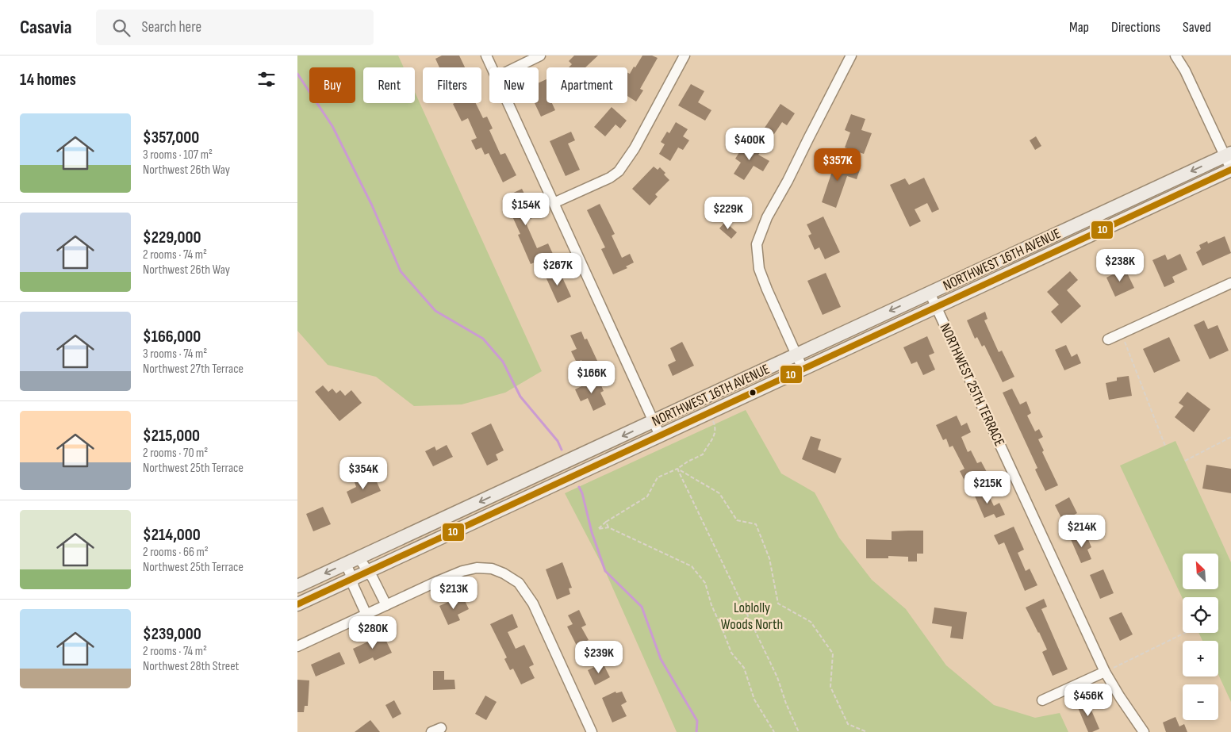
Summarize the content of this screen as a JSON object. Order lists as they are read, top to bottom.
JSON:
{
  "streets": {
    "main road": ["NORTHWEST 16TH AVENUE"],
    "street": ["NORTHWEST 25TH TERRACE"]
  },
  "crossings": [
    ["NORTHWEST 16TH AVENUE", "NORTHWEST 25TH TERRACE"]
  ],
  "parks": ["Loblolly Woods North"],
  "lines": ["transit line 10"],
  "north": "top left",
  "page": {
    "header": "Casavia",
    "search": "Search here",
    "nav": ["Map", "Directions", "Saved"],
    "heading": "14 homes",
    "chip": [
      "Buy",
      "Rent",
      "Filters",
      "New",
      "Apartment"
    ],
    "list": [
      {
        "name": "$357,000",
        "note": "3 rooms · 107 m² · Northwest 26th Way"
      },
      {
        "name": "$229,000",
        "note": "2 rooms · 74 m² · Northwest 26th Way"
      },
      {
        "name": "$166,000",
        "note": "3 rooms · 74 m² · Northwest 27th Terrace"
      },
      {
        "name": "$215,000",
        "note": "2 rooms · 70 m² · Northwest 25th Terrace"
      },
      {
        "name": "$214,000",
        "note": "2 rooms · 66 m² · Northwest 25th Terrace"
      },
      {
        "name": "$239,000",
        "note": "2 rooms · 74 m² · Northwest 28th Street"
      }
    ],
    "price": [
      "$400K",
      "$357K",
      "$154K",
      "$229K",
      "$238K",
      "$267K",
      "$166K",
      "$354K",
      "$215K",
      "$214K",
      "$213K",
      "$280K",
      "$239K",
      "$456K"
    ],
    "map_buttons": ["+", "−"]
  }
}
